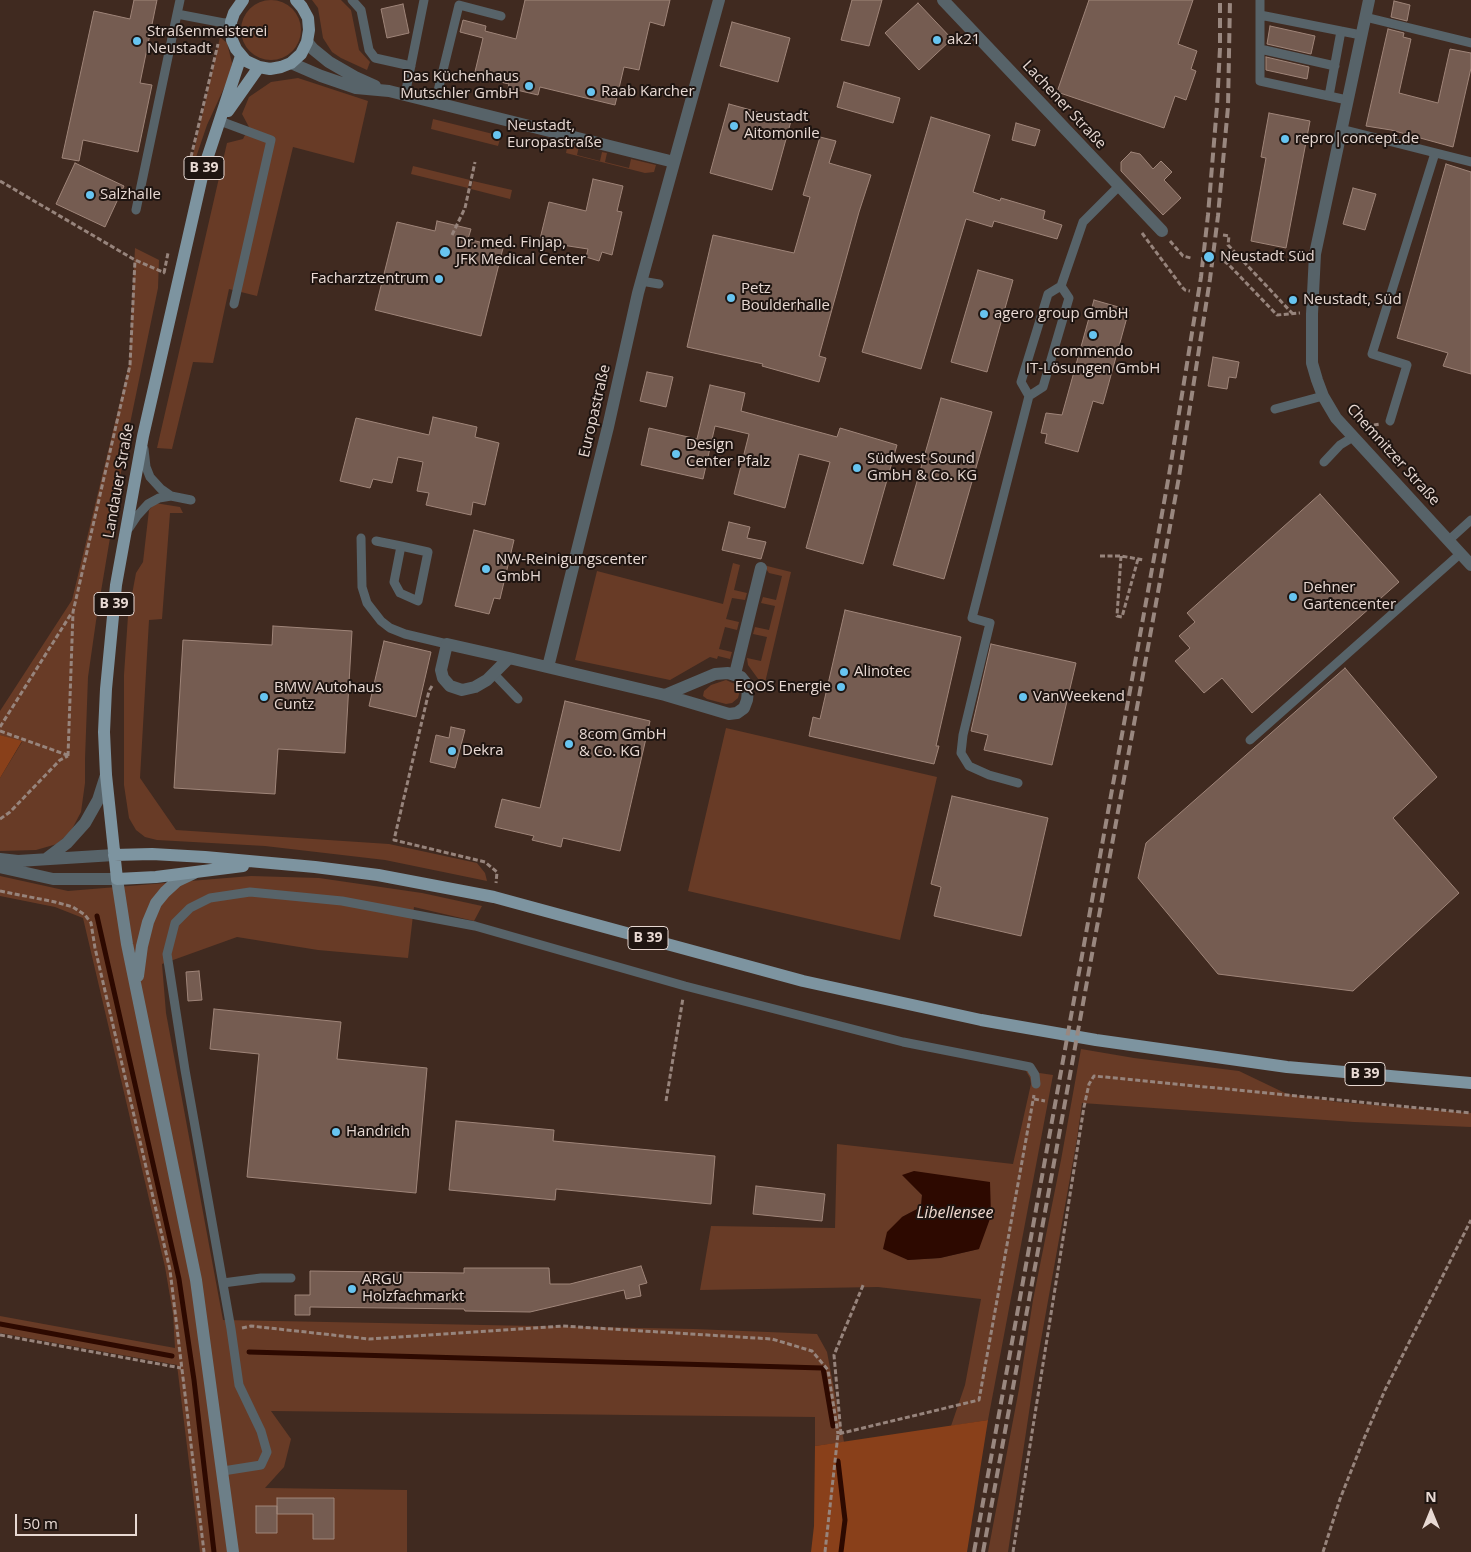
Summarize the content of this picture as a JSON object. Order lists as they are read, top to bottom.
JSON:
{
  "streets": {
    "main road": ["B 39", "Landauer Straße"],
    "street": ["Lachener Straße", "Europastraße", "Chemnitzer Straße"]
  },
  "crossings": [
    ["B 39", "Landauer Straße"]
  ],
  "water": ["Libellensee"],
  "places": [
    "ak21",
    "Straßenmeisterei Neustadt",
    "Das Küchenhaus Mutschler GmbH",
    "Raab Karcher",
    "Neustadt Aitomonile",
    "Neustadt, Europastraße",
    "repro|concept.de",
    "Salzhalle",
    "Dr. med. Finjap, JFK Medical Center",
    "Neustadt Süd",
    "Facharztzentrum",
    "Petz Boulderhalle",
    "Neustadt, Süd",
    "agero group GmbH",
    "commendo IT-Lösungen GmbH",
    "Design Center Pfalz",
    "Südwest Sound GmbH & Co. KG",
    "NW-Reinigungscenter GmbH",
    "Dehner Gartencenter",
    "Alinotec",
    "EQOS Energie",
    "BMW Autohaus Cuntz",
    "VanWeekend",
    "8com GmbH & Co. KG",
    "Dekra",
    "Handrich",
    "ARGU Holzfachmarkt"
  ],
  "scale_bar": "50 m",
  "north": "top"
}
